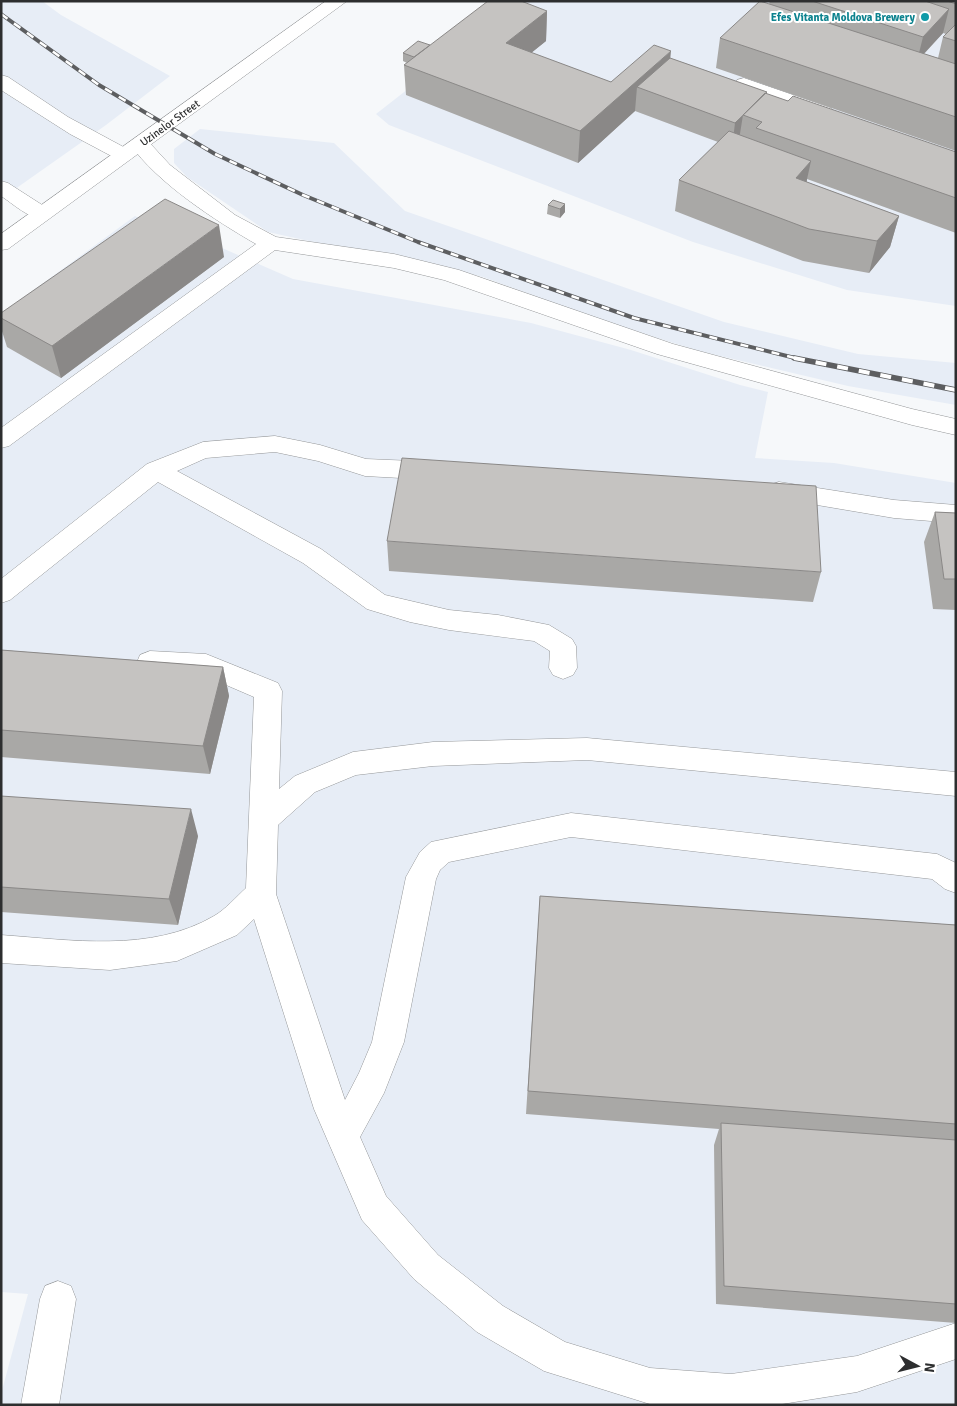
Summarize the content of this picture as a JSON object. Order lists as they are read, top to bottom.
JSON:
{
  "streets": {
    "main road": ["Uzinelor Street"]
  },
  "places": ["Efes Vitanta Moldova Brewery"],
  "north": "right"
}
